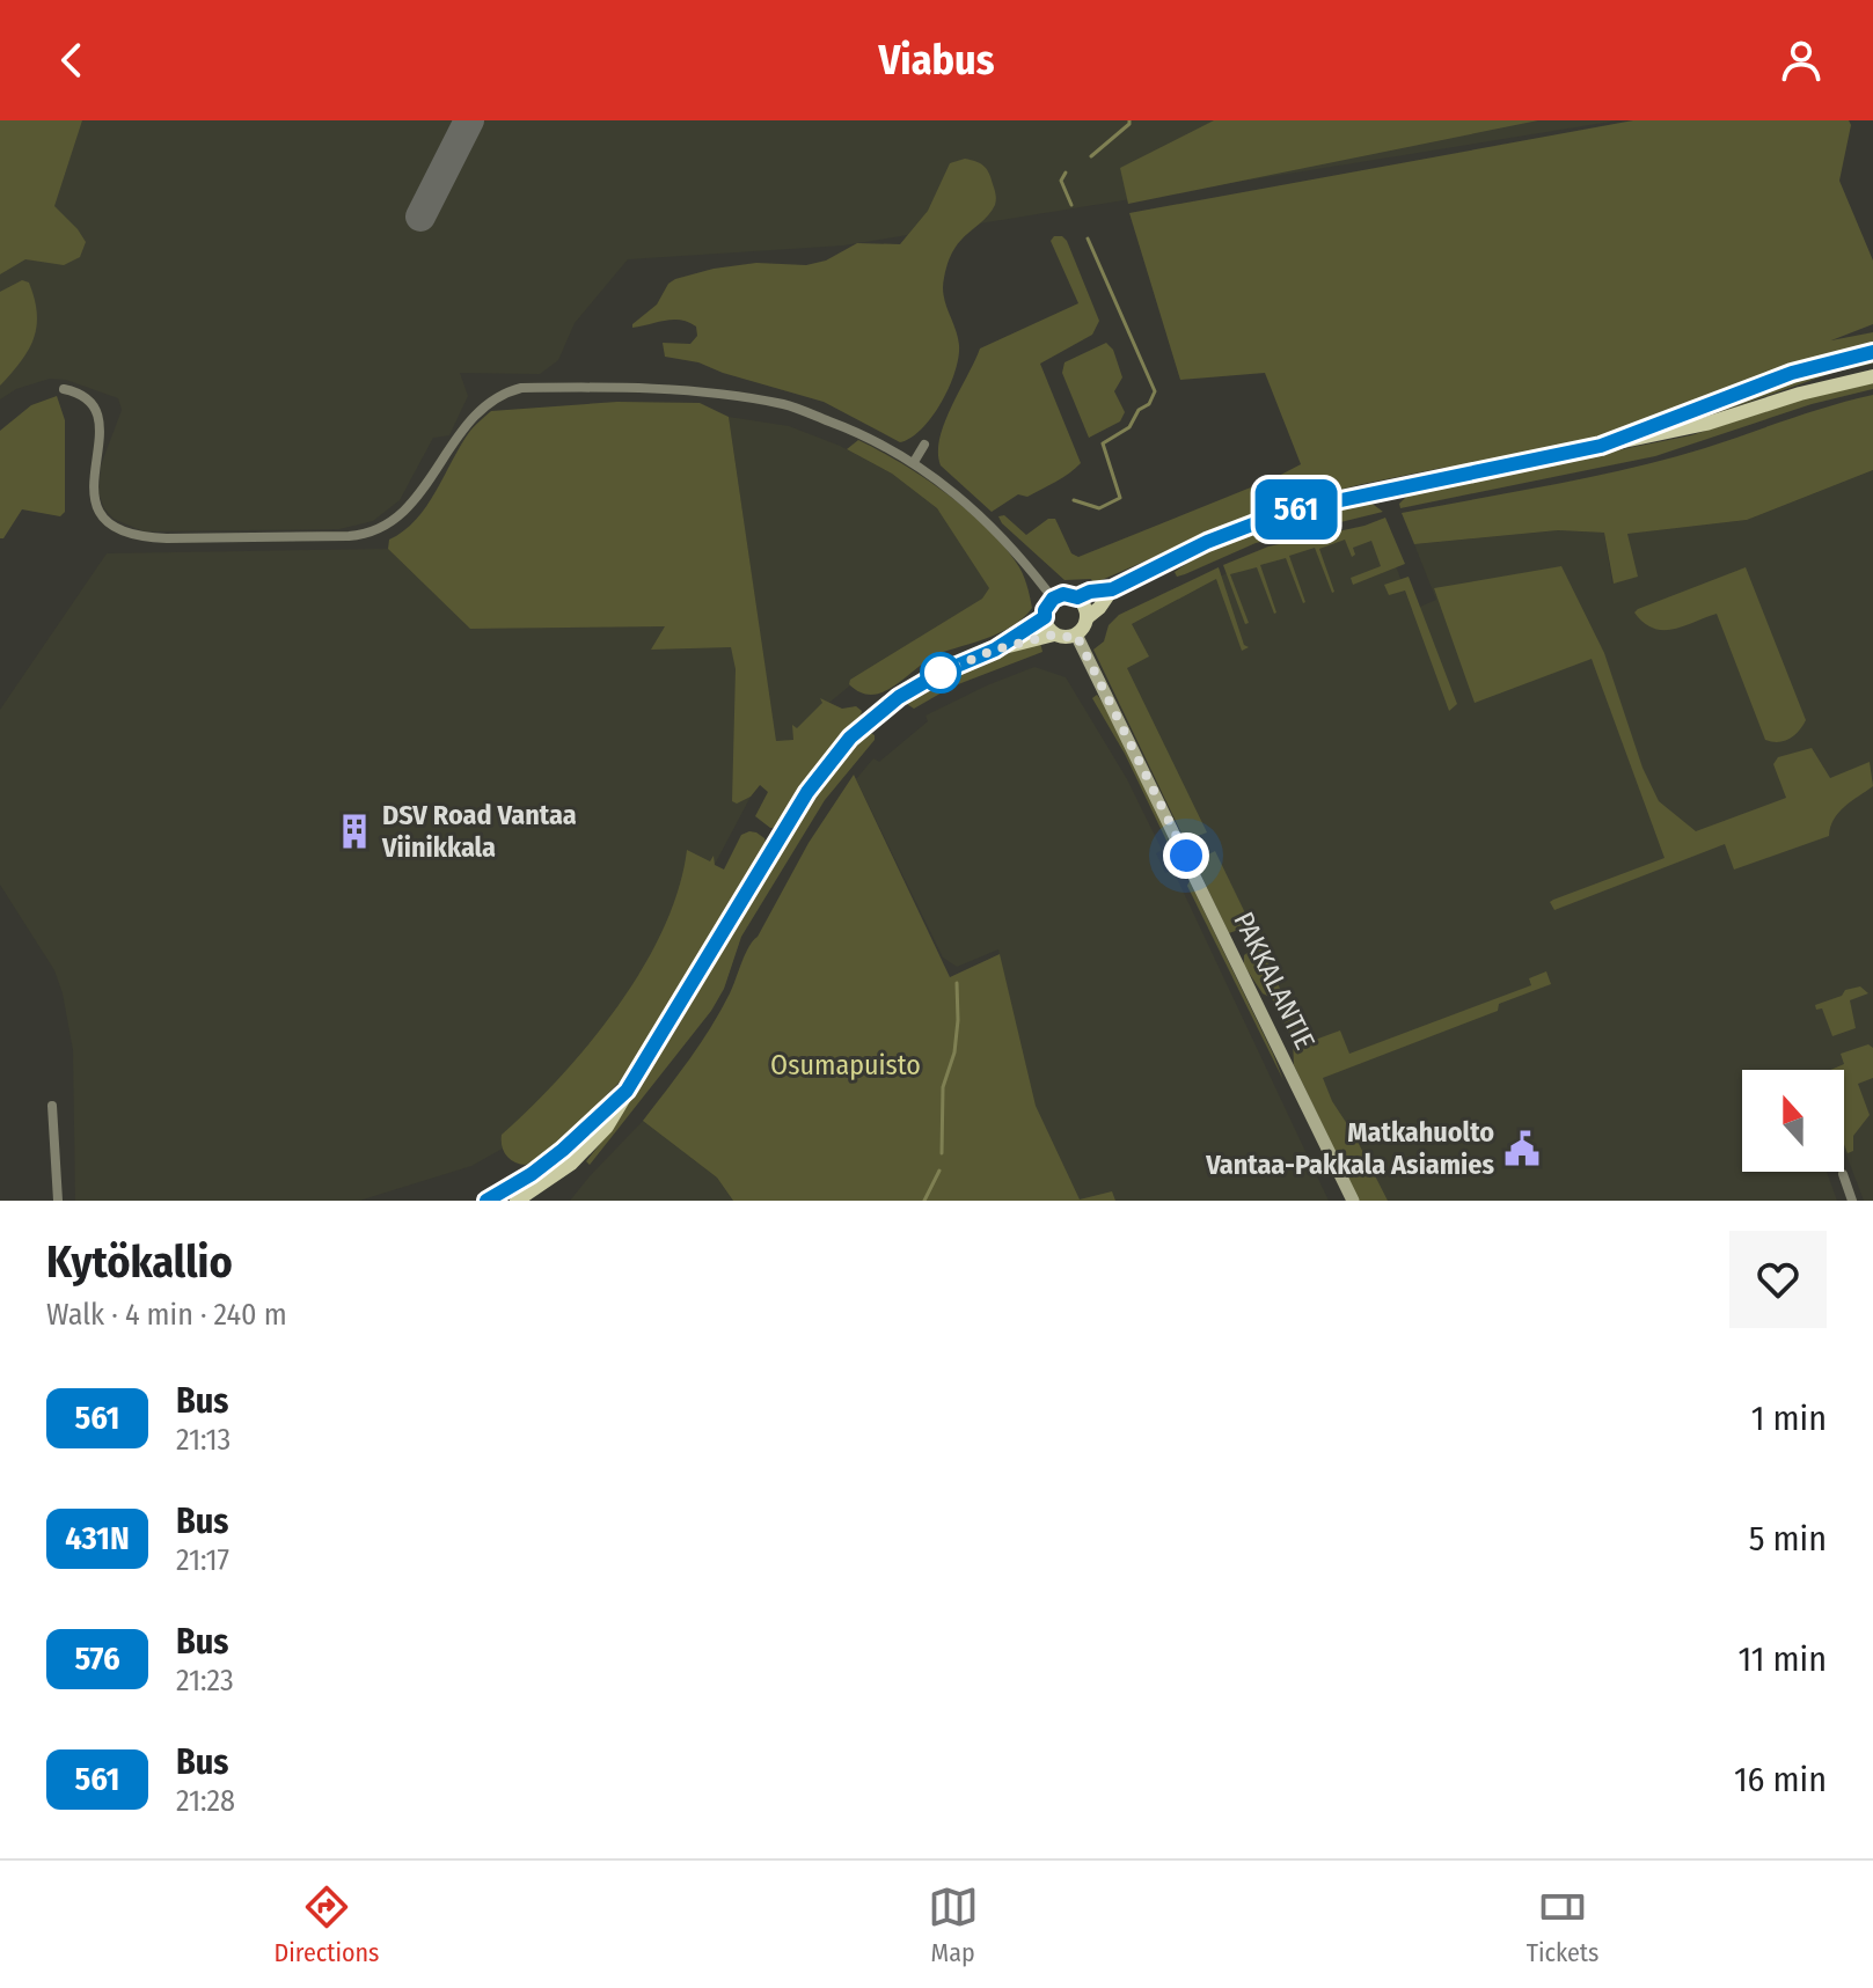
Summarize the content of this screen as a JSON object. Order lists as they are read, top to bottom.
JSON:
{
  "streets": {
    "main road": ["PAKKALANTIE"]
  },
  "parks": ["Osumapuisto"],
  "places": {
    "building": ["DSV Road Vantaa Viinikkala"],
    "public building": ["Matkahuolto Vantaa-Pakkala Asiamies"]
  },
  "lines": ["bus line 561"],
  "north": "top",
  "page": {
    "header": "Viabus",
    "on_map": "561",
    "heading": ["Kytökallio", "Walk · 4 min · 240 m"],
    "list": [
      {
        "mark": "561",
        "name": "Bus",
        "note": "21:13",
        "value": "1 min"
      },
      {
        "mark": "431N",
        "name": "Bus",
        "note": "21:17",
        "value": "5 min"
      },
      {
        "mark": "576",
        "name": "Bus",
        "note": "21:23",
        "value": "11 min"
      },
      {
        "mark": "561",
        "name": "Bus",
        "note": "21:28",
        "value": "16 min"
      }
    ],
    "tabs": ["Directions", "Map", "Tickets"]
  }
}
